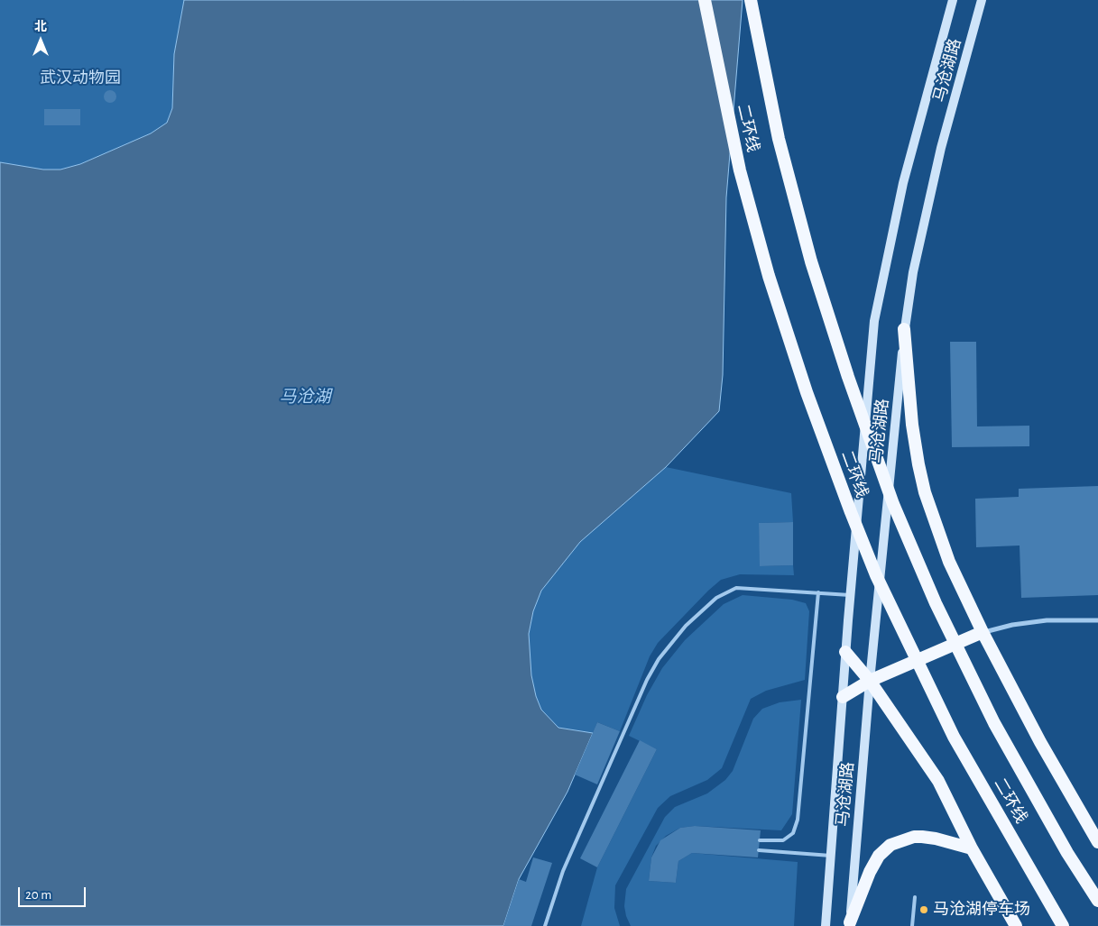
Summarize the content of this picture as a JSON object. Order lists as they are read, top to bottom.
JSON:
{
  "streets": {
    "highway": ["二环线"],
    "main road": ["马沧湖路"]
  },
  "water": ["马沧湖"],
  "parks": ["武汉动物园"],
  "places": ["马沧湖停车场"],
  "scale_bar": "20 m",
  "north": "top"
}
